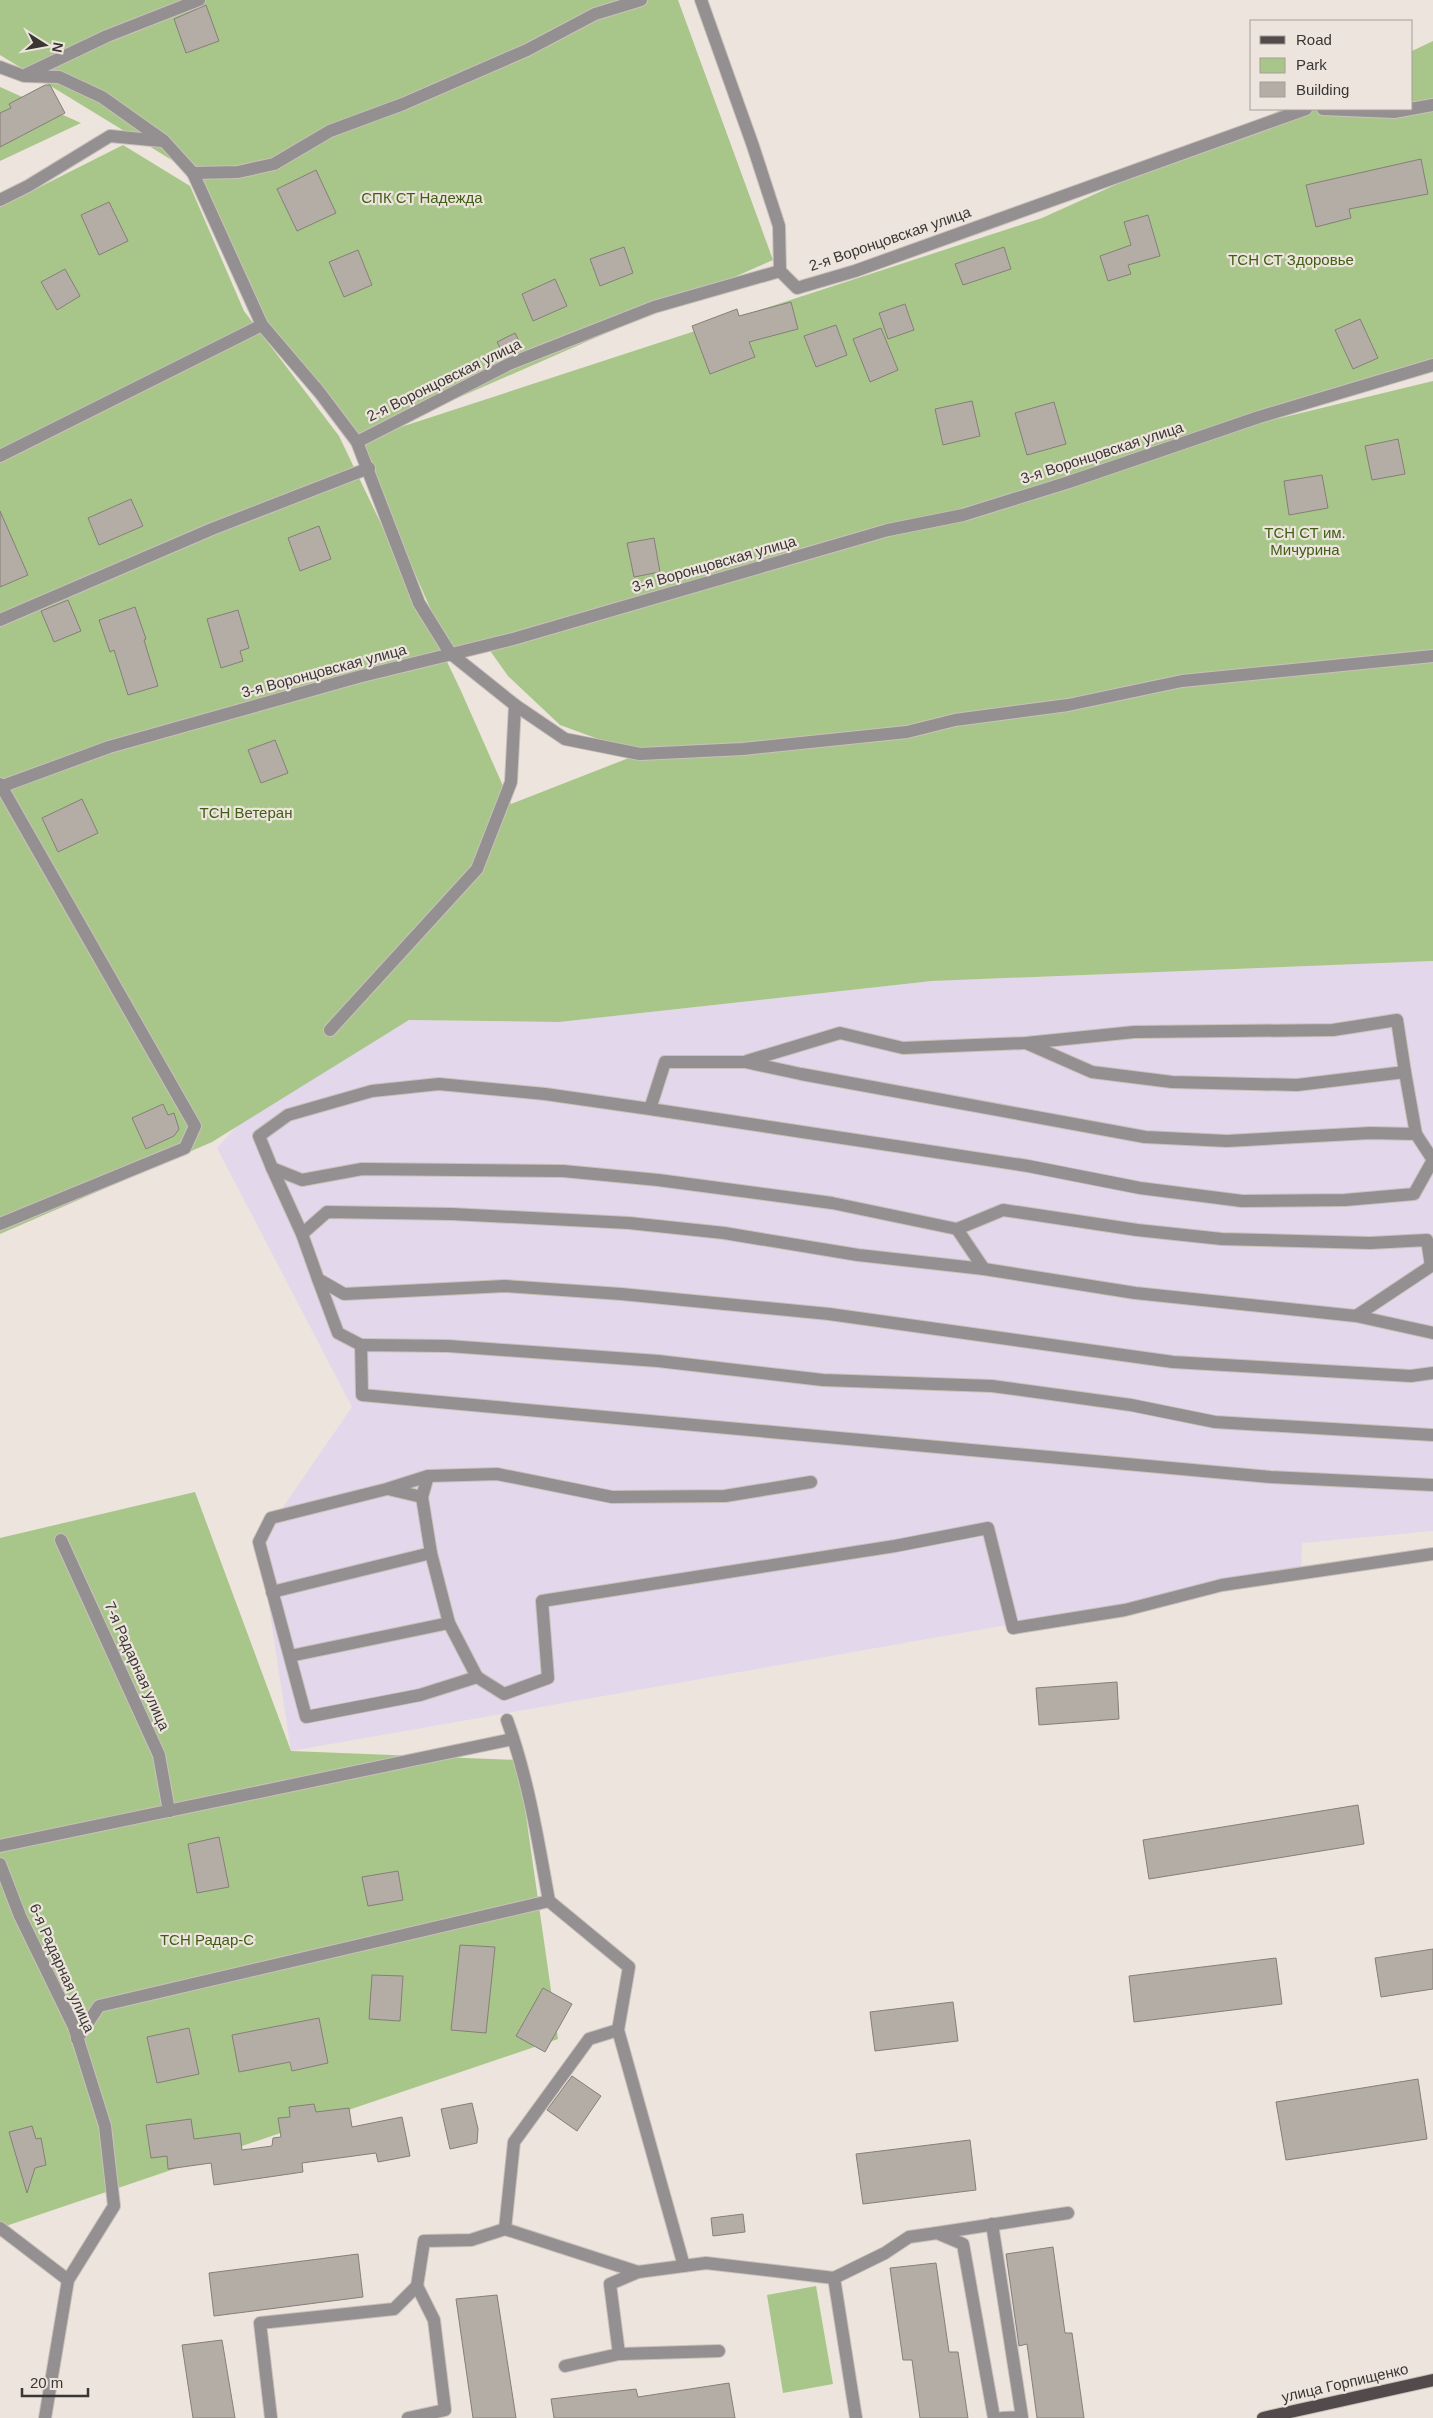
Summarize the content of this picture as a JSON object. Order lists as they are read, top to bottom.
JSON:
{
  "streets": {
    "main road": ["улица Горпищенко"],
    "street": [
      "2-я Воронцовская улица",
      "3-я Воронцовская улица",
      "7-я Радарная улица",
      "6-я Радарная улица"
    ]
  },
  "parks": [
    "СПК СТ Надежда",
    "ТСН СТ Здоровье",
    "ТСН СТ им. Мичурина",
    "ТСН Ветеран",
    "ТСН Радар-С"
  ],
  "legend": ["Road", "Park", "Building"],
  "scale_bar": "20 m",
  "north": "right"
}
